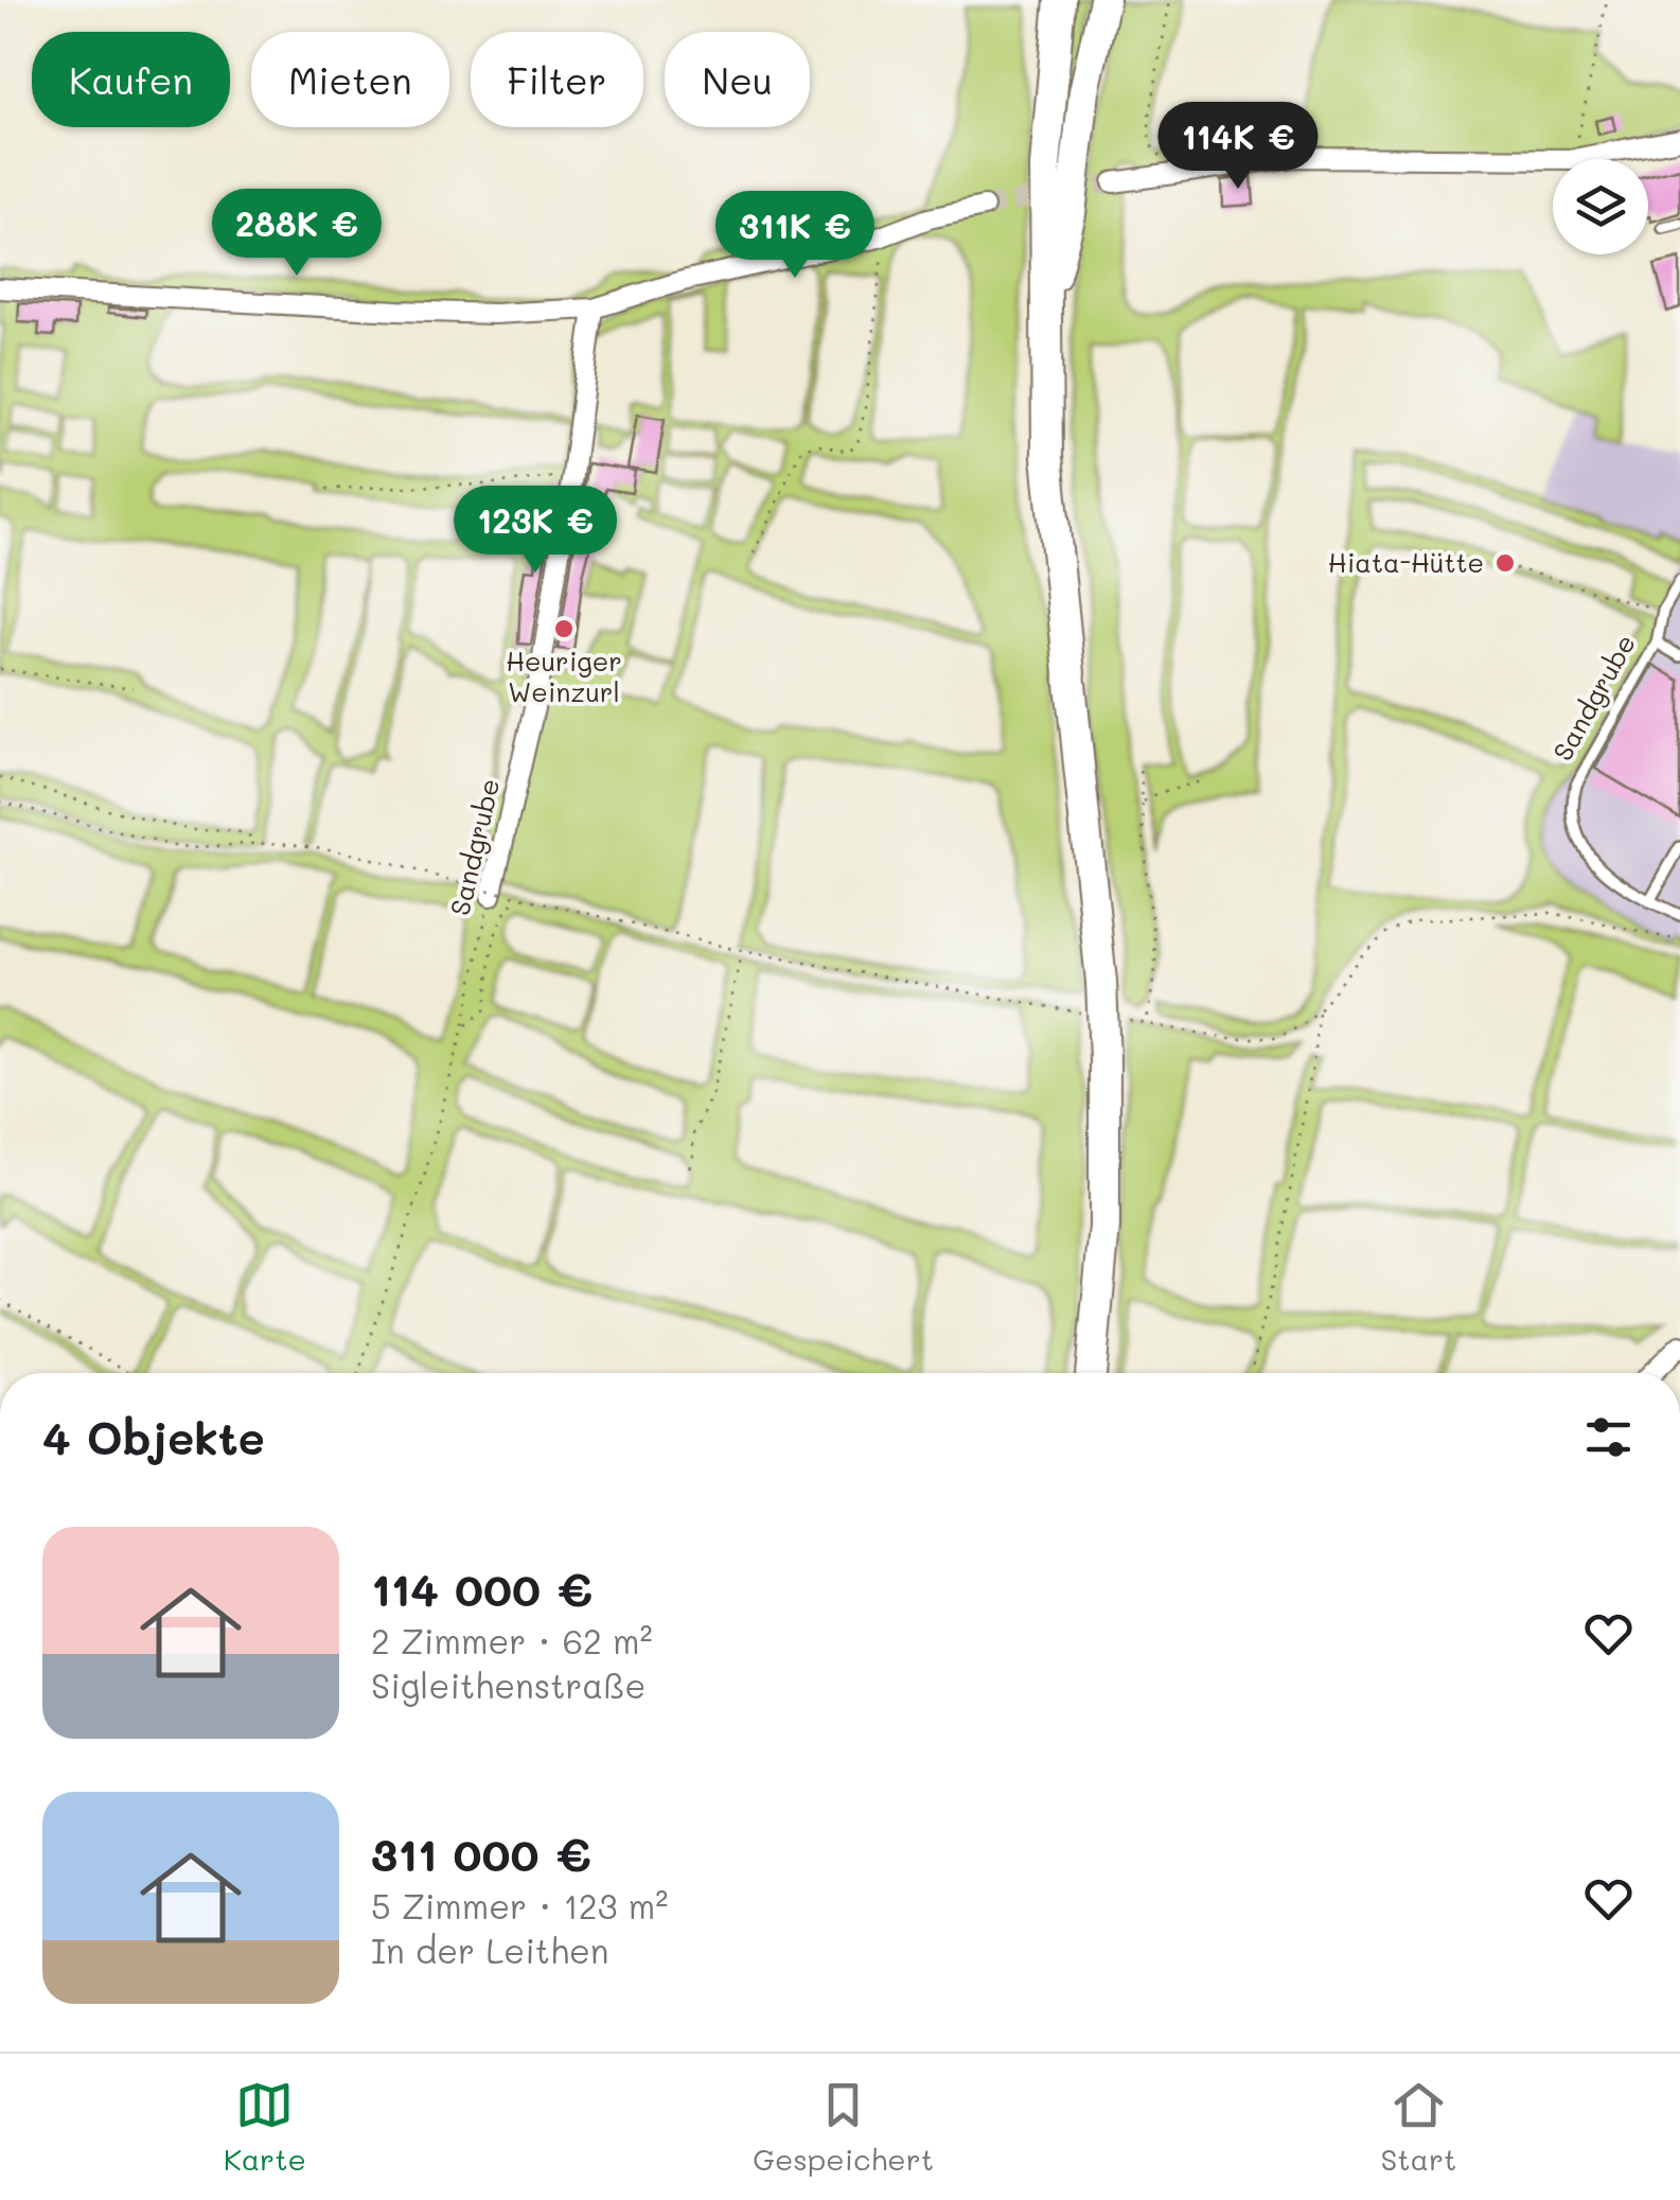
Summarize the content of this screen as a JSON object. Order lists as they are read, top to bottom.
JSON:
{
  "streets": {
    "street": ["Sandgrube"]
  },
  "places": ["Hiata-Hütte", "Heuriger Weinzurl"],
  "page": {
    "chip": [
      "Kaufen",
      "Mieten",
      "Filter",
      "Neu"
    ],
    "price": [
      "114K €",
      "288K €",
      "311K €",
      "123K €"
    ],
    "heading": "4 Objekte",
    "list": [
      {
        "name": "114 000 €",
        "note": "2 Zimmer · 62 m² · Sigleithenstraße"
      },
      {
        "name": "311 000 €",
        "note": "5 Zimmer · 123 m² · In der Leithen"
      }
    ],
    "tabs": ["Karte", "Gespeichert", "Start"]
  }
}
